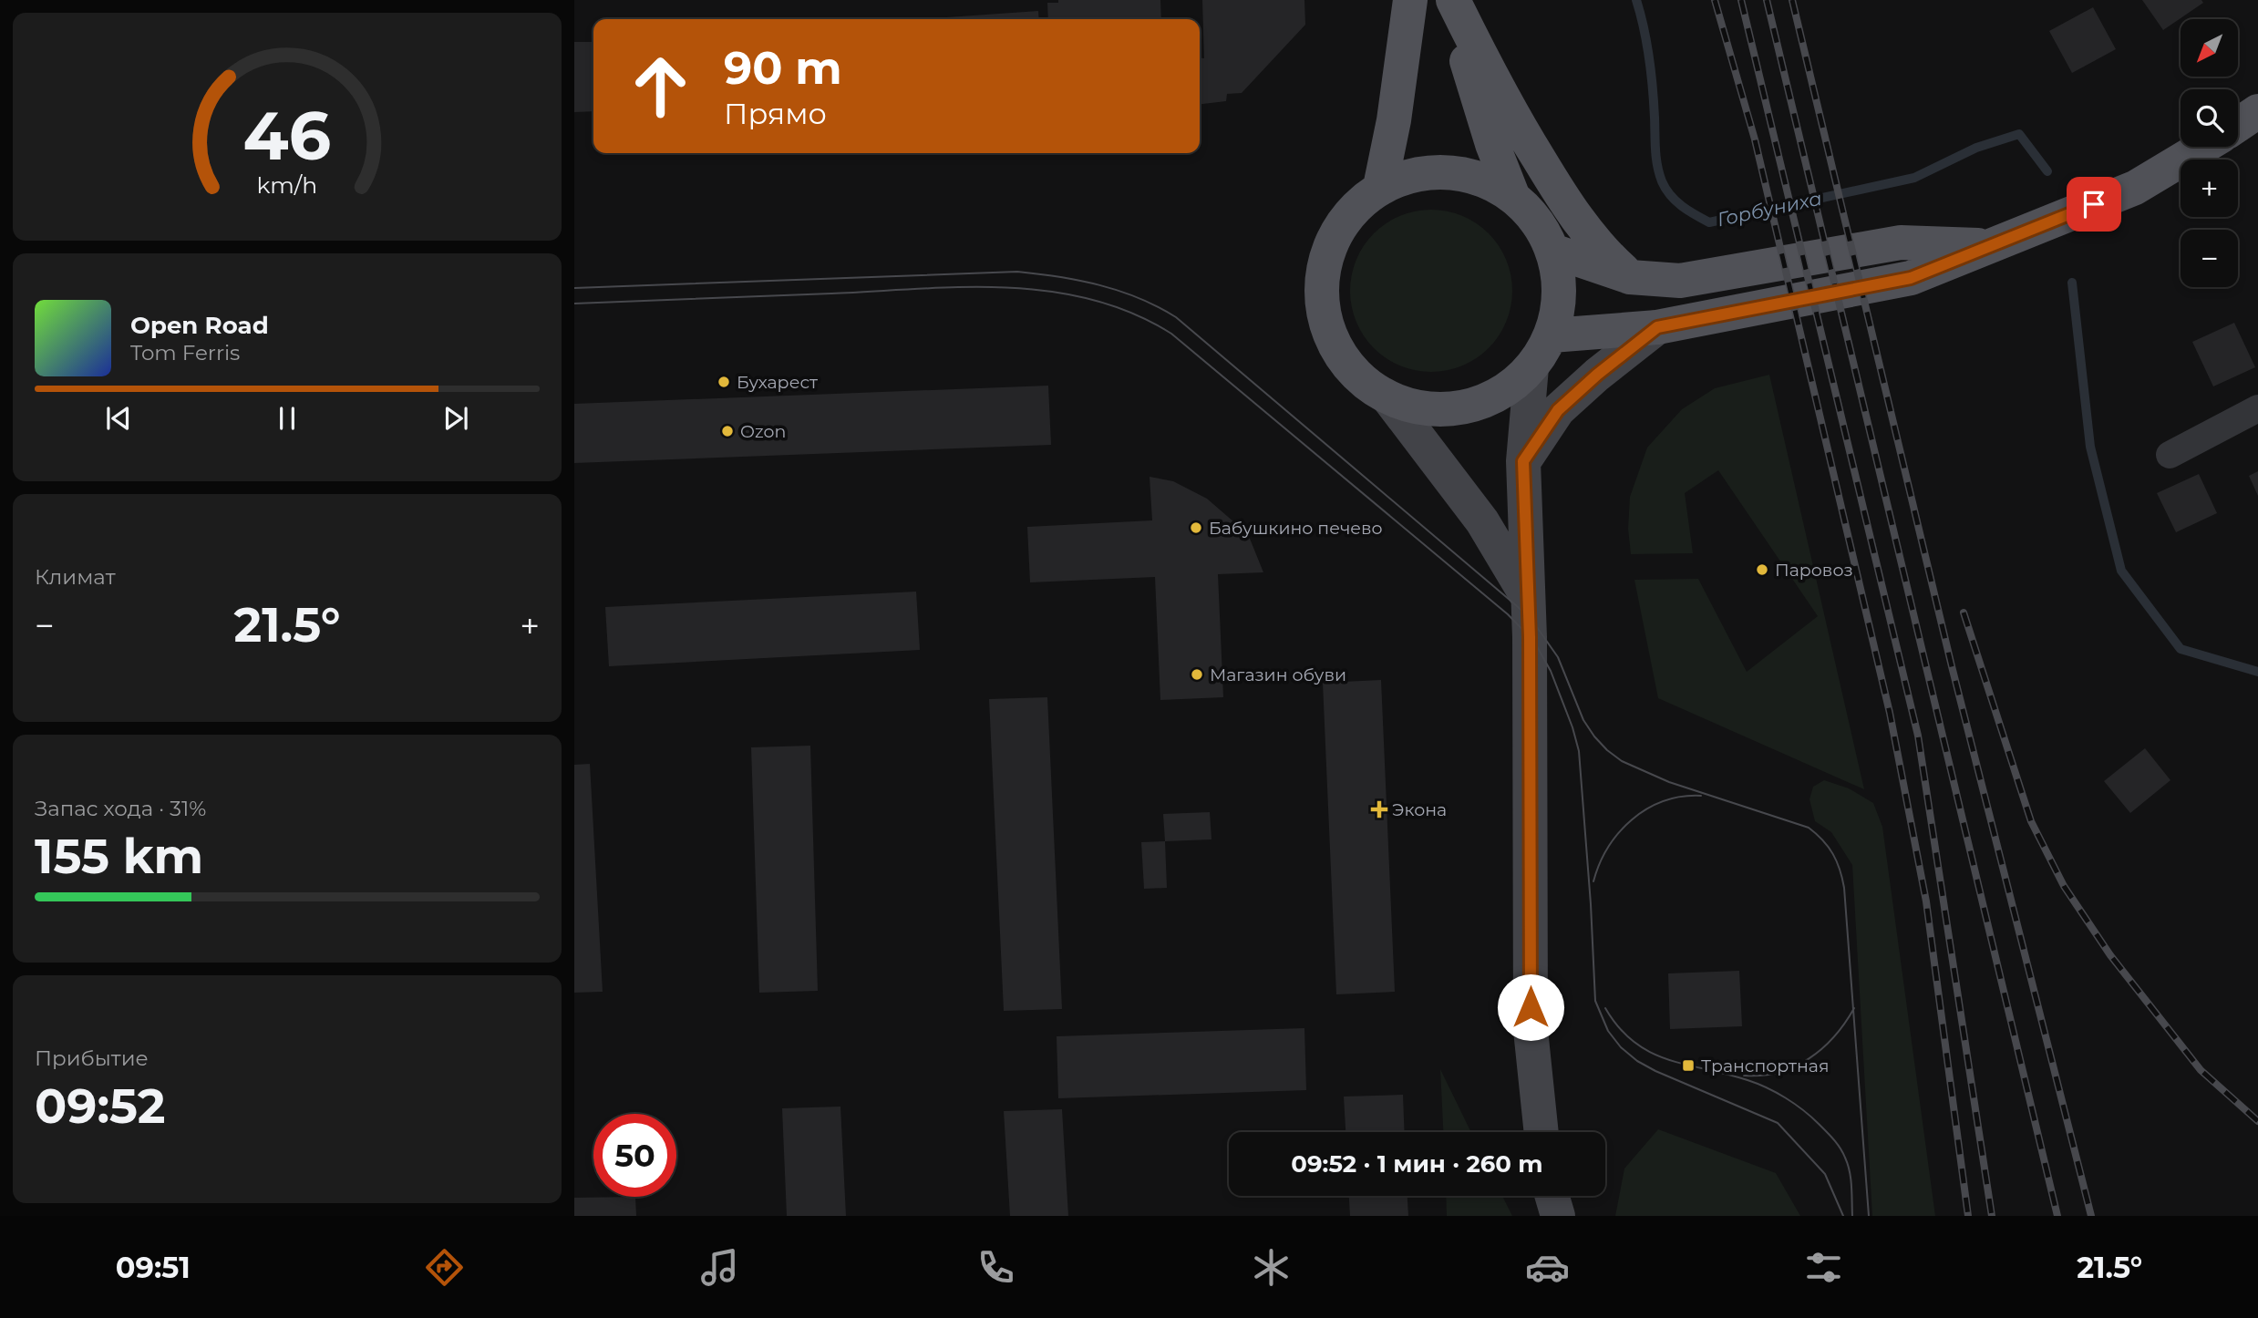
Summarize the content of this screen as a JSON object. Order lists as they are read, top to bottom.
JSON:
{
  "water": ["Горбуниха"],
  "places": {
    "other": [
      "Бухарест",
      "Ozon",
      "Бабушкино печево",
      "Паровоз",
      "Магазин обуви"
    ],
    "health": ["Экона"],
    "transit": ["Транспортная"]
  },
  "north": "bottom left",
  "page": {
    "map_buttons": ["+", "−"],
    "turn": ["90 m", "Прямо"],
    "song": ["Open Road", "Tom Ferris"],
    "tile": [
      "Климат",
      ["Запас хода · 31%", "155 km"],
      ["Прибытие", "09:52"]
    ],
    "heat": ["−", "21.5°", "+"],
    "limit": "50",
    "trip": "09:52 · 1 мин · 260 m",
    "tabs": ["09:51", "21.5°"],
    "gauge": ["46", "km/h"]
  }
}
